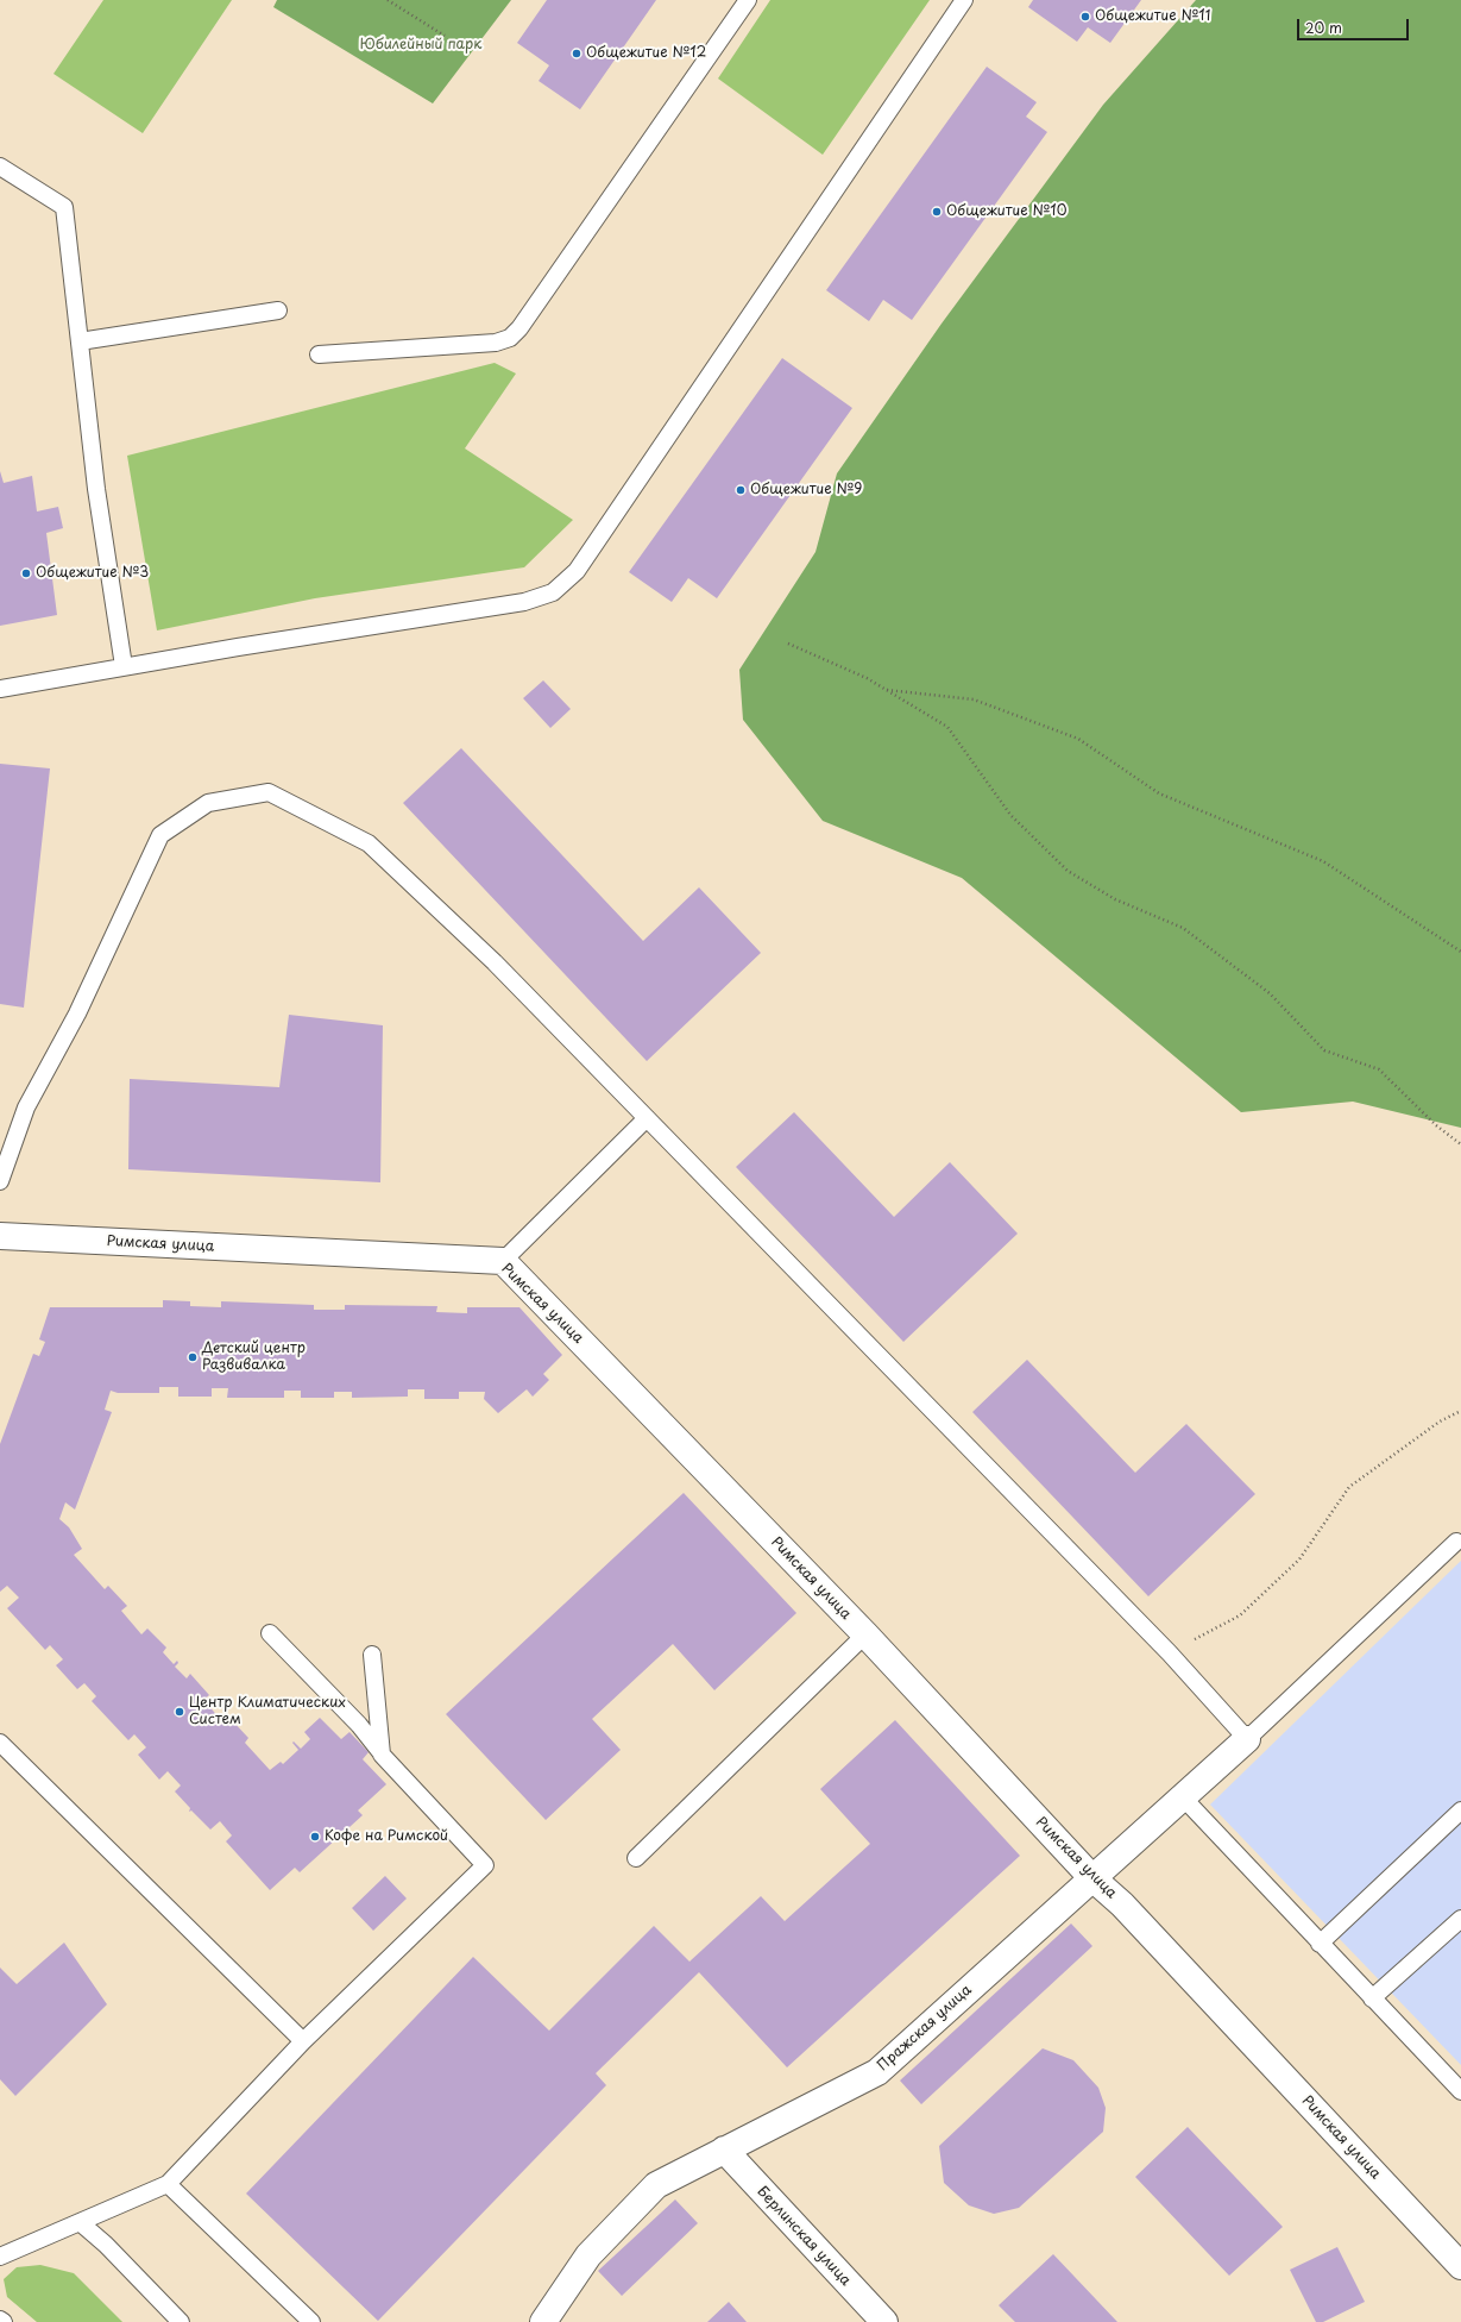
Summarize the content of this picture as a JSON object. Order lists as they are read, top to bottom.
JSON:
{
  "streets": {
    "street": ["Римская улица", "Пражская улица", "Берлинская улица"]
  },
  "crossings": [
    ["Римская улица", "Пражская улица"],
    ["Пражская улица", "Берлинская улица"]
  ],
  "parks": ["Юбилейный парк"],
  "places": [
    "Общежитие №11",
    "Общежитие №12",
    "Общежитие №10",
    "Общежитие №9",
    "Общежитие №3",
    "Детский центр Развивалка",
    "Центр Климатических Систем",
    "Кофе на Римской"
  ],
  "scale_bar": "20 m"
}
